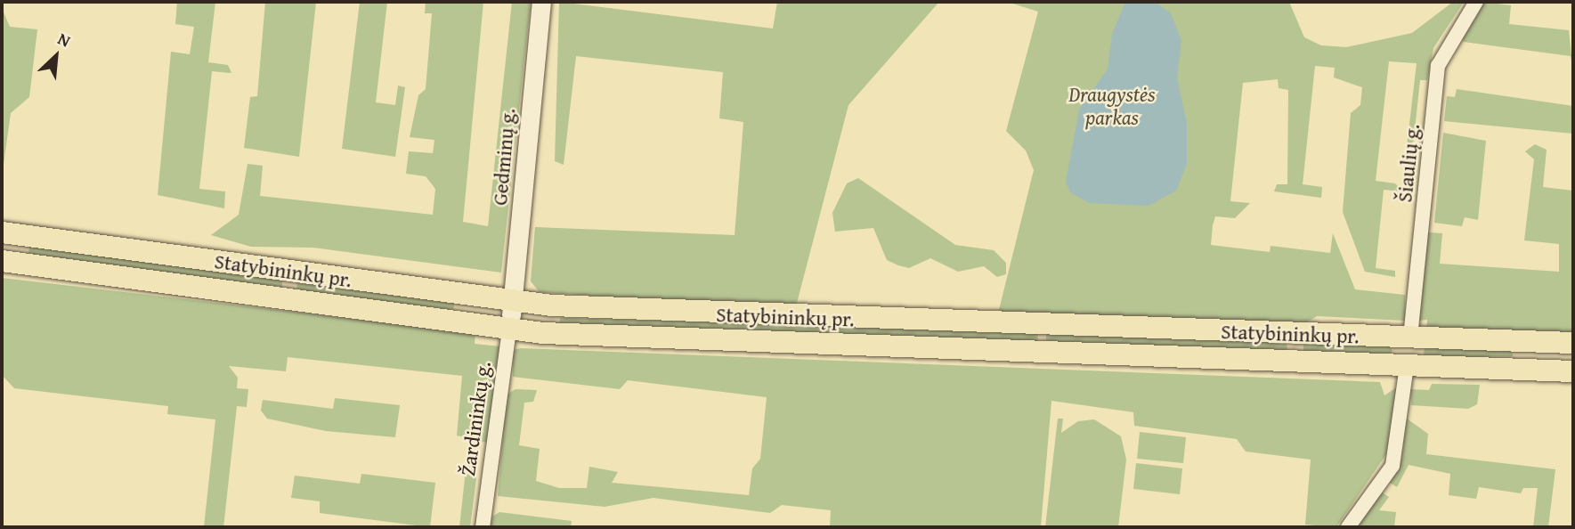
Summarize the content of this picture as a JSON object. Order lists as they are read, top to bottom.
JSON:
{
  "streets": {
    "main road": ["Statybininkų pr."],
    "street": ["Gedminų g.", "Šiaulių g.", "Žardininkų g."]
  },
  "crossings": [
    ["Gedminų g.", "Statybininkų pr."],
    ["Gedminų g.", "Žardininkų g."],
    ["Šiaulių g.", "Statybininkų pr."],
    ["Statybininkų pr.", "Žardininkų g."]
  ],
  "parks": ["Draugystės parkas"],
  "north": "top right"
}
